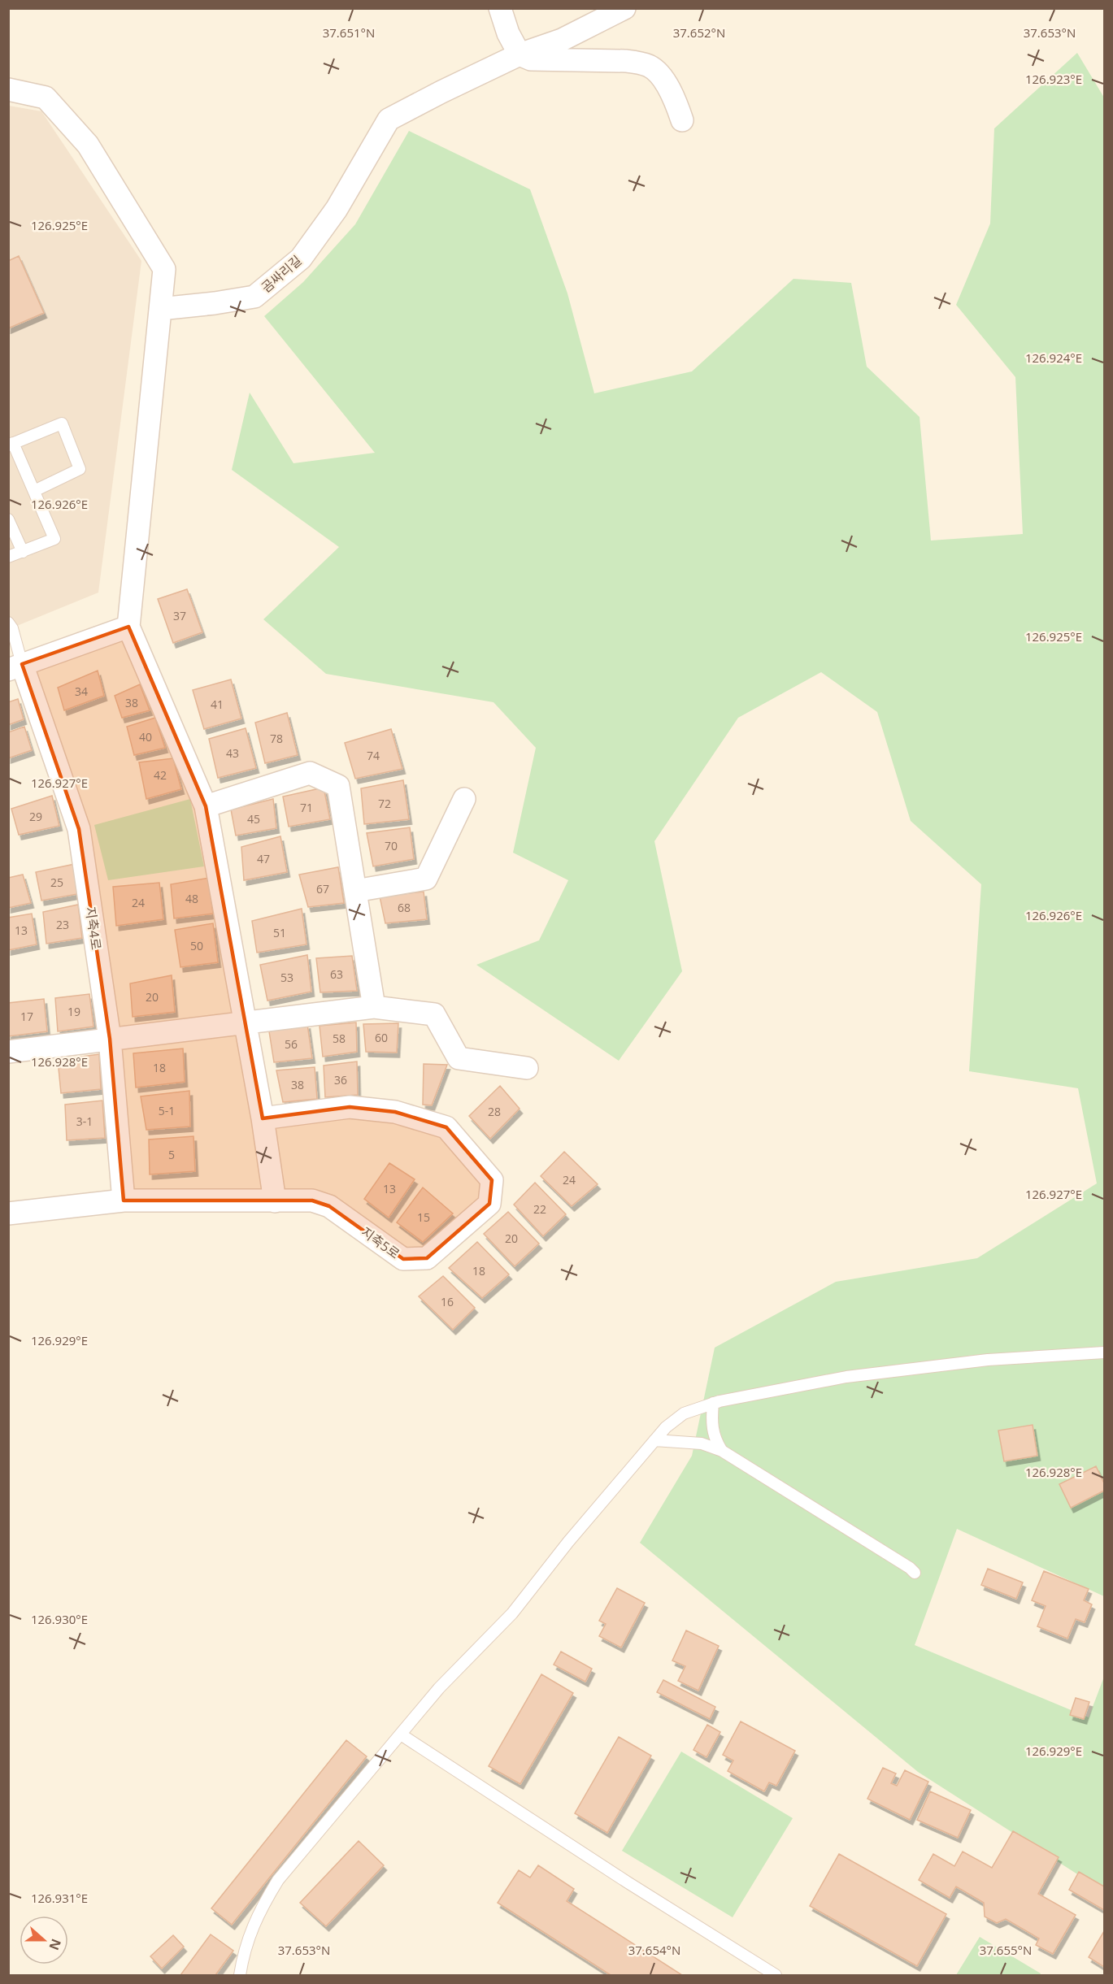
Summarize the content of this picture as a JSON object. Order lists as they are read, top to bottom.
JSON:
{
  "streets": {
    "street": ["곰싸리길", "지축4로", "지축5로"]
  },
  "crossings": [
    ["지축4로", "지축5로"]
  ],
  "house_numbers": [
    "37",
    "34",
    "38",
    "41",
    "40",
    "78",
    "43",
    "74",
    "42",
    "72",
    "71",
    "29",
    "45",
    "70",
    "47",
    "25",
    "67",
    "48",
    "24",
    "68",
    "23",
    "13",
    "51",
    "50",
    "63",
    "53",
    "20",
    "19",
    "17",
    "60",
    "58",
    "56",
    "18",
    "36",
    "38",
    "5-1",
    "28",
    "3-1",
    "5",
    "24",
    "13",
    "22",
    "15",
    "20",
    "18",
    "16"
  ],
  "north": "right",
  "coordinates": [
    "37.651°N",
    "37.652°N",
    "37.653°N",
    "126.923°E",
    "126.925°E",
    "126.924°E",
    "126.926°E",
    "126.927°E",
    "126.928°E",
    "126.929°E",
    "126.930°E",
    "126.931°E",
    "37.654°N",
    "37.655°N"
  ]
}
